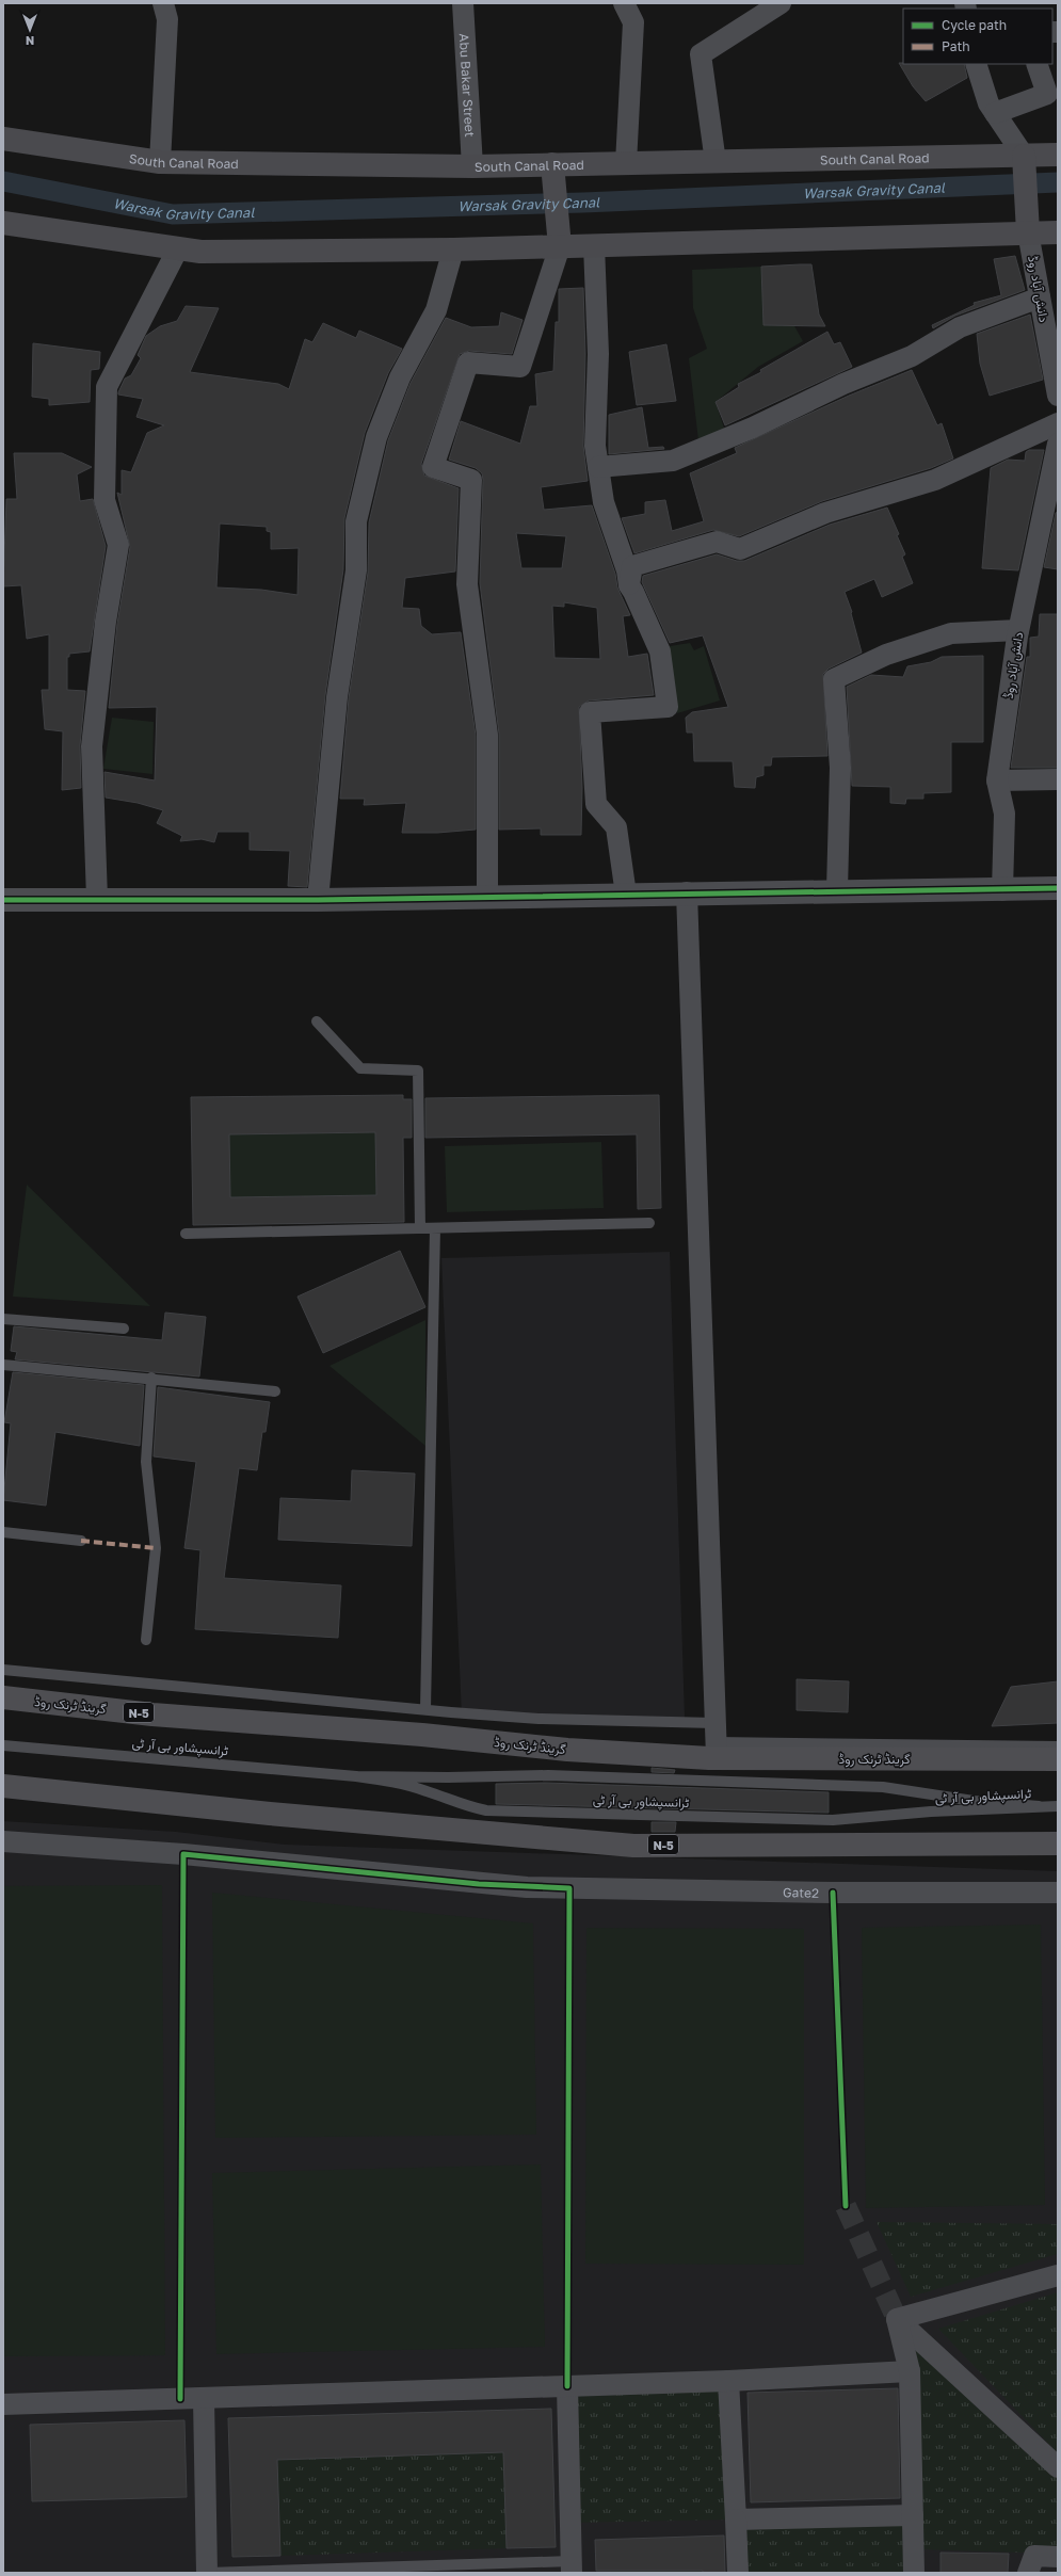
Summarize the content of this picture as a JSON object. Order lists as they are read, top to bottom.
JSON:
{
  "streets": {
    "highway": ["گرینڈ ٹرنک روڈ", "N-5"],
    "main road": ["South Canal Road"],
    "street": ["Abu Bakar Street", "دانش آباد روڈ", "Gate2"],
    "lane": ["ٹرانسپشاور بی آر ٹی"]
  },
  "crossings": [
    ["Abu Bakar Street", "South Canal Road"]
  ],
  "water": ["Warsak Gravity Canal"],
  "legend": ["Cycle path", "Path"],
  "north": "bottom"
}
